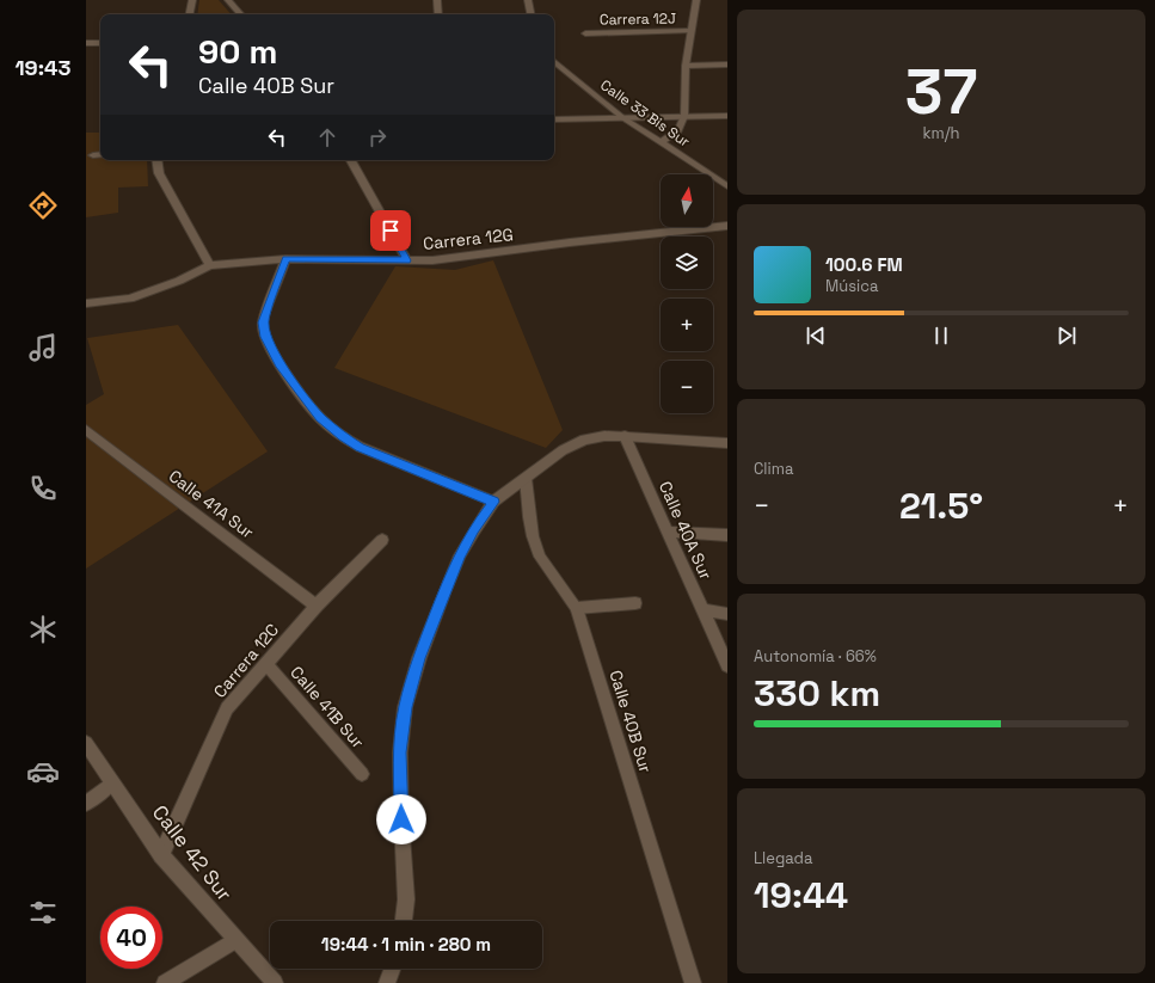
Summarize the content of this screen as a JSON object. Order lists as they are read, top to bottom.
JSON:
{
  "streets": {
    "street": [
      "Carrera 12J",
      "Calle 33 Bis Sur",
      "Carrera 12G",
      "Calle 41A Sur",
      "Calle 40A Sur",
      "Carrera 12C",
      "Calle 41B Sur",
      "Calle 40B Sur",
      "Calle 42 Sur"
    ]
  },
  "crossings": [
    ["Calle 41A Sur", "Carrera 12C"],
    ["Carrera 12C", "Calle 41B Sur"],
    ["Carrera 12C", "Calle 42 Sur"]
  ],
  "north": "top",
  "page": {
    "tabs": "19:43",
    "tile": [
      ["37", "km/h"],
      "Clima",
      ["Autonomía · 66%", "330 km"],
      ["Llegada", "19:44"]
    ],
    "turn": ["90 m", "Calle 40B Sur"],
    "map_buttons": ["+", "−"],
    "song": ["100.6 FM", "Música"],
    "heat": ["−", "21.5°", "+"],
    "limit": "40",
    "trip": "19:44 · 1 min · 280 m"
  }
}
